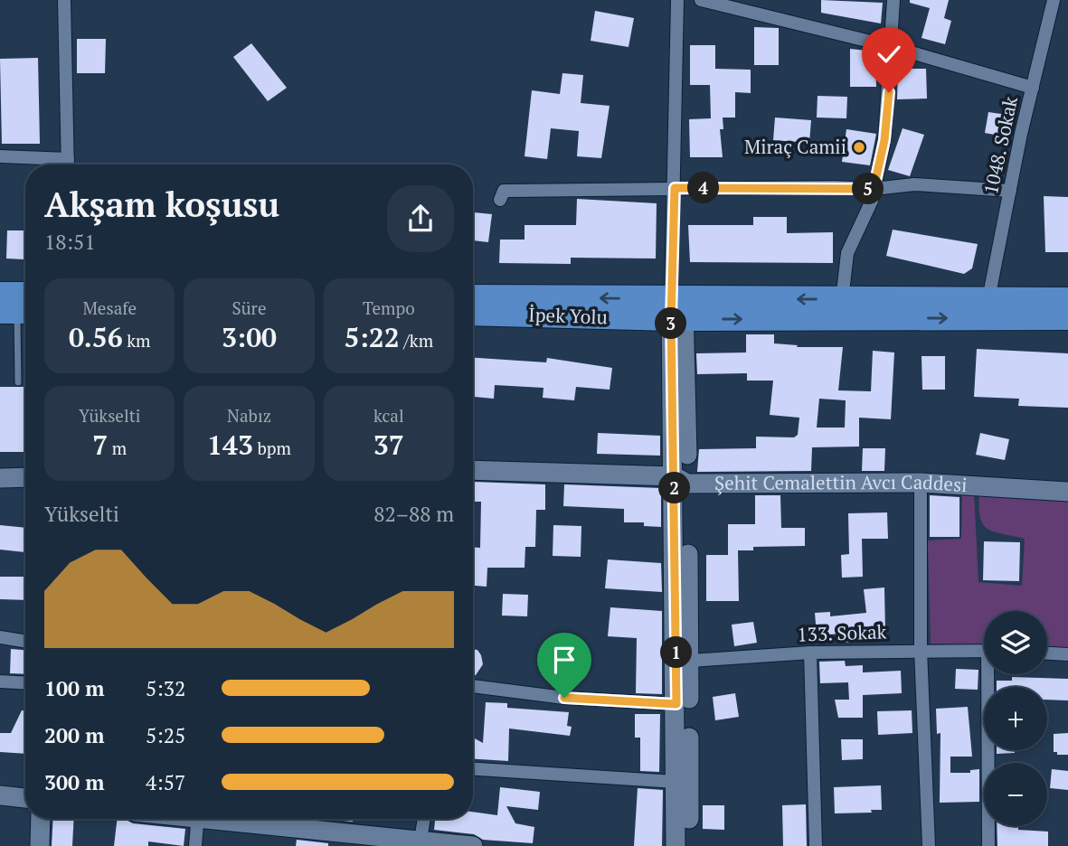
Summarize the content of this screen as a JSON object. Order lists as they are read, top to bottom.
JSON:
{
  "streets": {
    "highway": ["İpek Yolu"],
    "street": ["1048. Sokak", "Şehit Cemalettin Avcı Caddesi", "133. Sokak"]
  },
  "places": ["Miraç Camii"],
  "page": {
    "heading": ["Akşam koşusu", "18:51"],
    "pins": [
      "4",
      "5",
      "3",
      "2",
      "1"
    ],
    "stats": [
      ["Mesafe", "0.56 km"],
      ["Süre", "3:00"],
      ["Tempo", "5:22 /km"],
      ["Yükselti", "7 m"],
      ["Nabız", "143 bpm"],
      ["kcal", "37"]
    ],
    "chart": ["Yükselti", "82–88 m"],
    "map_buttons": ["+", "−"],
    "list": [
      {
        "name": "100 m",
        "note": "5:32"
      },
      {
        "name": "200 m",
        "note": "5:25"
      },
      {
        "name": "300 m",
        "note": "4:57"
      }
    ]
  }
}
